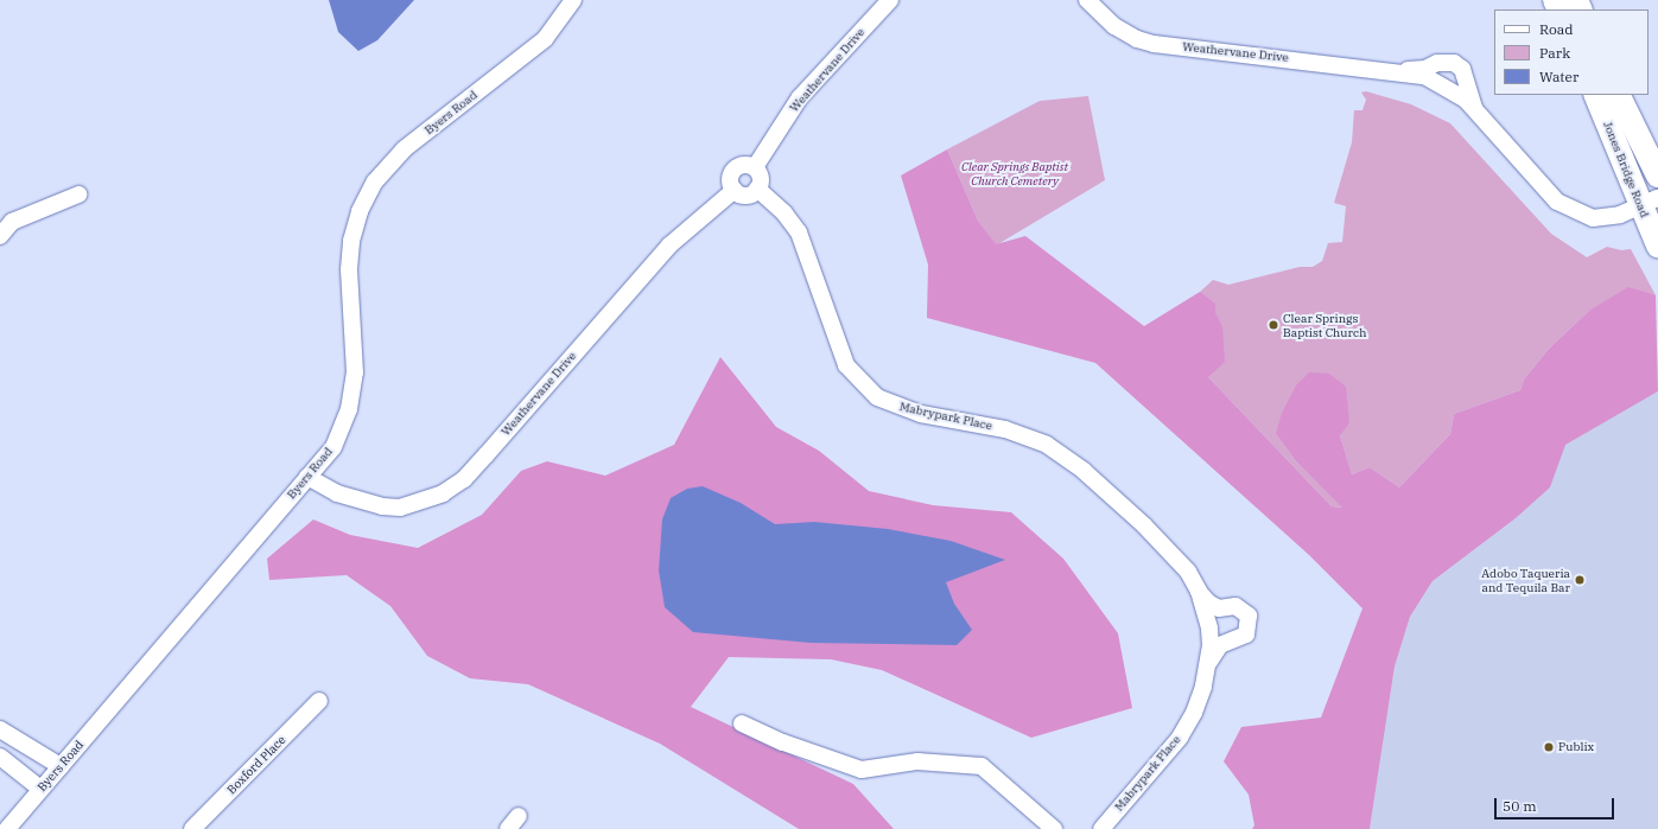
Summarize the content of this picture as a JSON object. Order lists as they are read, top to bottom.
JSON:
{
  "streets": {
    "main road": ["Jones Bridge Road"],
    "street": [
      "Weathervane Drive",
      "Byers Road",
      "Mabrypark Place",
      "Boxford Place"
    ]
  },
  "crossings": [
    ["Weathervane Drive", "Byers Road"],
    ["Weathervane Drive", "Jones Bridge Road"],
    ["Weathervane Drive", "Mabrypark Place"]
  ],
  "parks": ["Clear Springs Baptist Church Cemetery"],
  "places": ["Clear Springs Baptist Church", "Adobo Taqueria and Tequila Bar", "Publix"],
  "legend": ["Road", "Park", "Water"],
  "scale_bar": "50 m"
}
